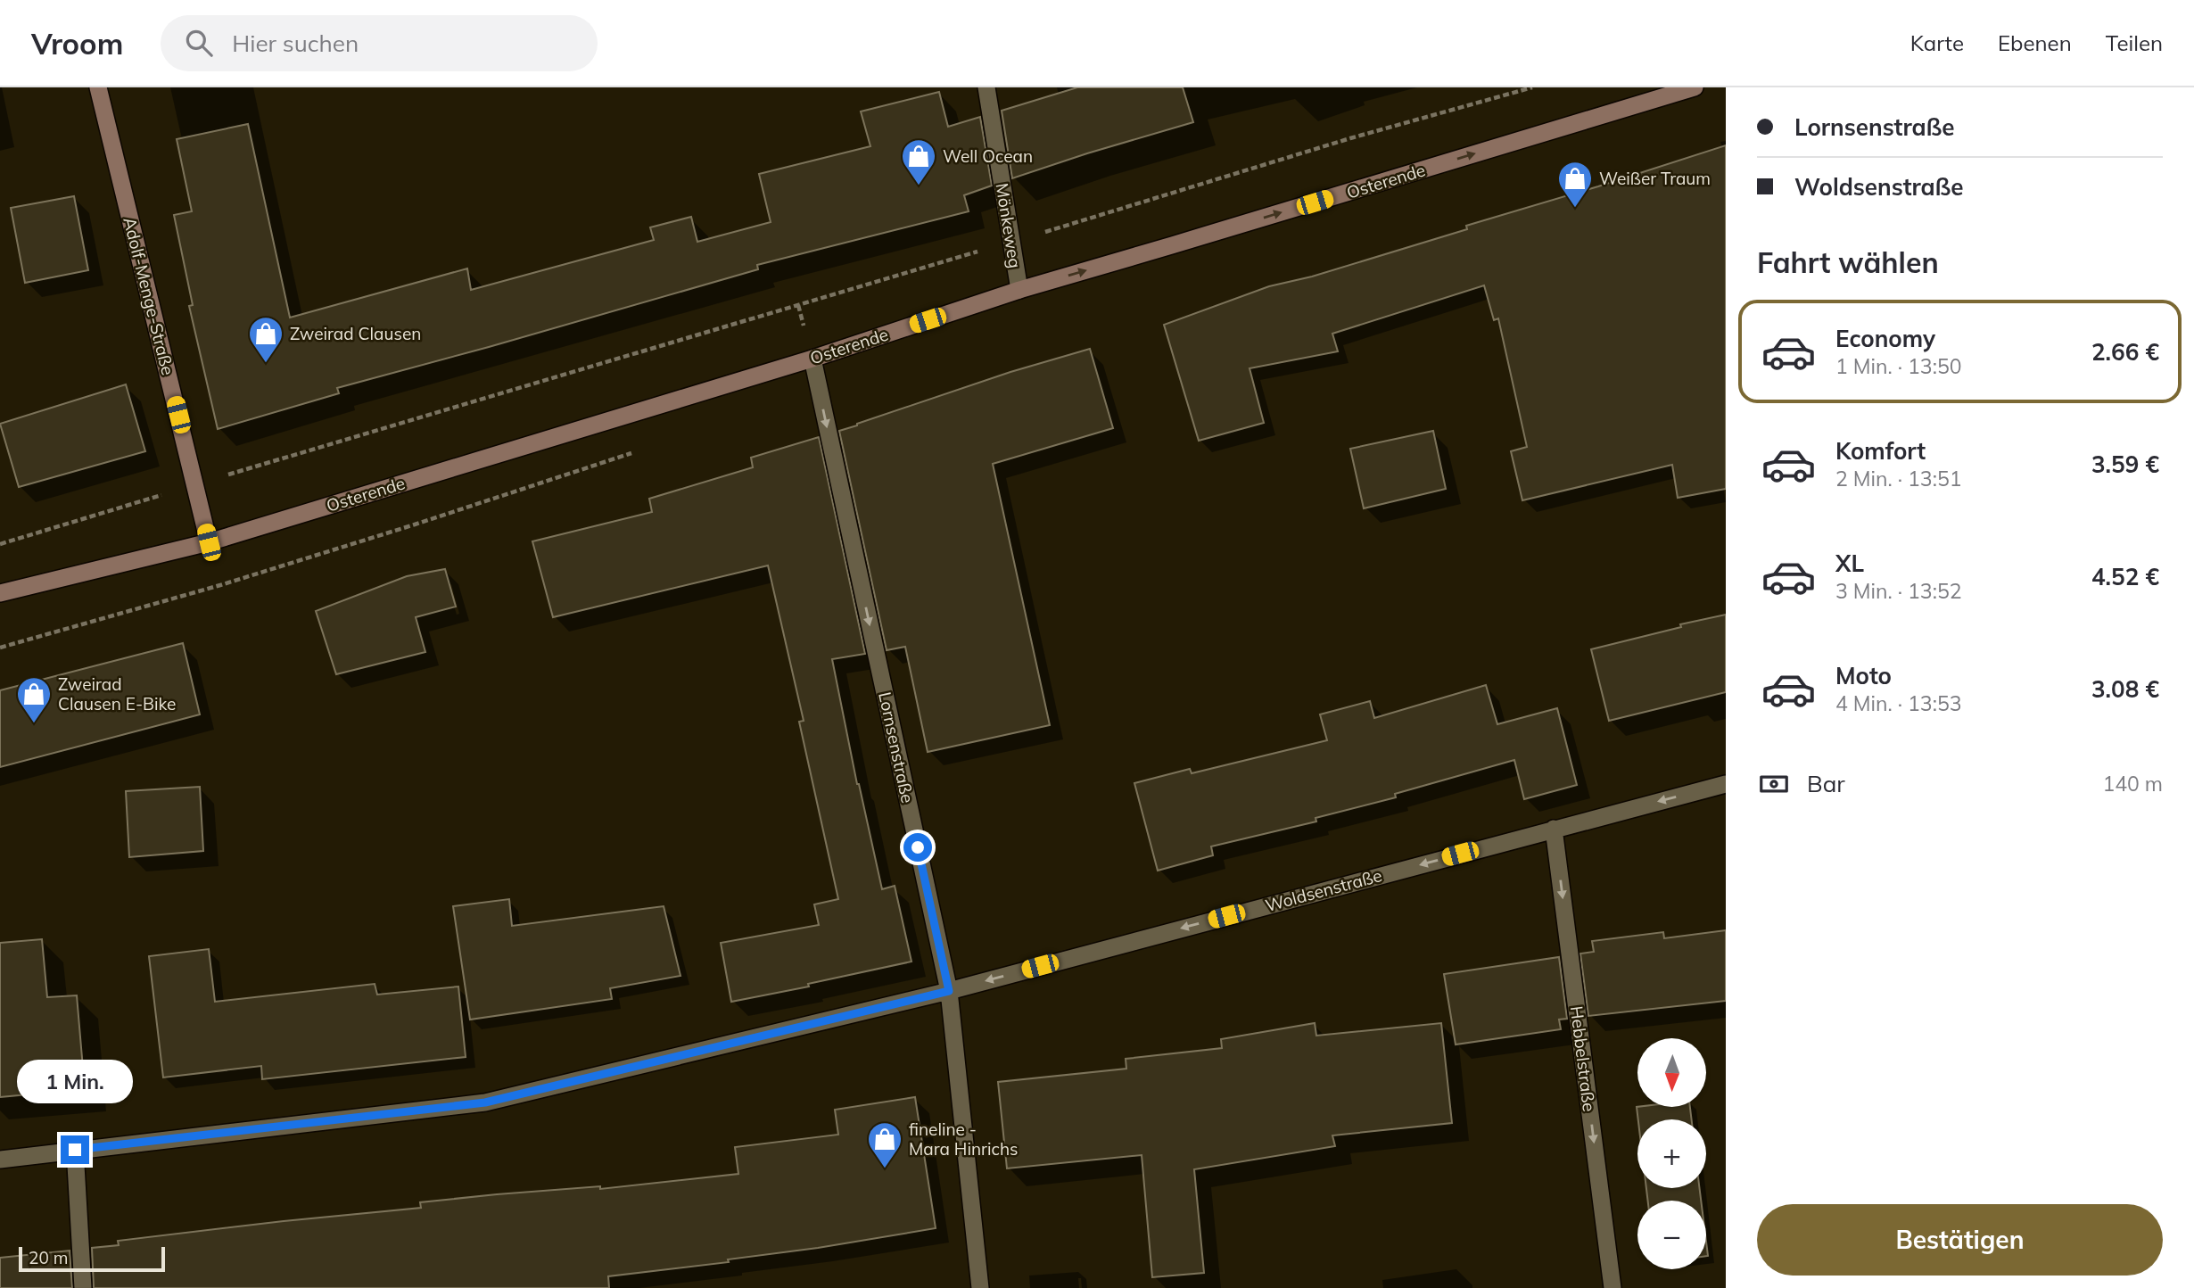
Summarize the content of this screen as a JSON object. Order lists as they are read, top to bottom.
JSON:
{
  "streets": {
    "main road": ["Osterende", "Adolf-Menge-Straße"],
    "street": [
      "Mönkeweg",
      "Lornsenstraße",
      "Woldsenstraße",
      "Hebbelstraße"
    ]
  },
  "crossings": [
    ["Osterende", "Mönkeweg"],
    ["Osterende", "Adolf-Menge-Straße"],
    ["Osterende", "Lornsenstraße"],
    ["Lornsenstraße", "Woldsenstraße"],
    ["Woldsenstraße", "Hebbelstraße"]
  ],
  "one_way": [
    "Osterende",
    "Lornsenstraße",
    "Woldsenstraße",
    "Hebbelstraße"
  ],
  "places": {
    "shop": [
      "Well Ocean",
      "Weißer Traum",
      "Zweirad Clausen",
      "Zweirad Clausen E-Bike",
      "fineline - Mara Hinrichs"
    ]
  },
  "scale_bar": "20 m",
  "north": "bottom",
  "page": {
    "header": "Vroom",
    "search": "Hier suchen",
    "nav": ["Karte", "Ebenen", "Teilen"],
    "banner": ["Lornsenstraße", "Woldsenstraße"],
    "heading": "Fahrt wählen",
    "list": [
      {
        "name": "Economy",
        "note": "1 Min. · 13:50",
        "value": "2.66 €"
      },
      {
        "name": "Komfort",
        "note": "2 Min. · 13:51",
        "value": "3.59 €"
      },
      {
        "name": "XL",
        "note": "3 Min. · 13:52",
        "value": "4.52 €"
      },
      {
        "name": "Moto",
        "note": "4 Min. · 13:53",
        "value": "3.08 €"
      }
    ],
    "pay": ["Bar", "140 m"],
    "map_buttons": ["+", "−"],
    "bubble": "1 Min.",
    "buttons": "Bestätigen",
    "scale": "20 m"
  }
}
